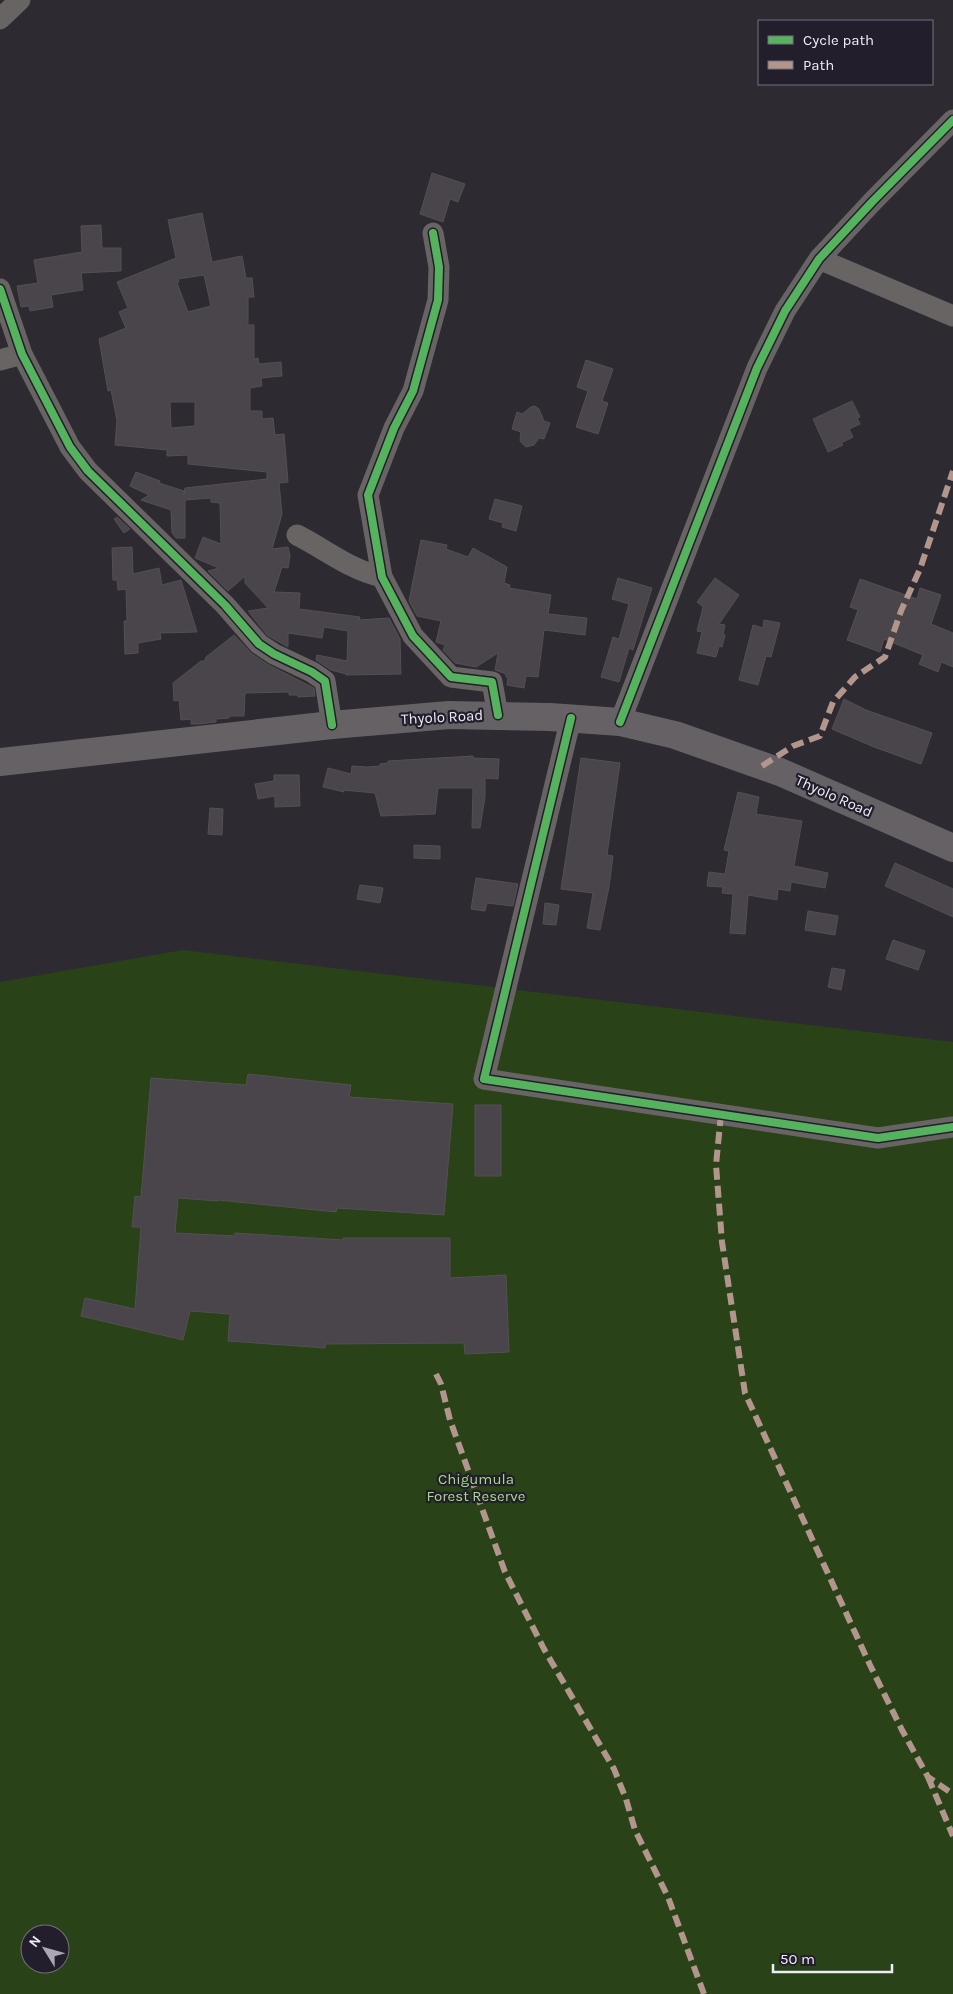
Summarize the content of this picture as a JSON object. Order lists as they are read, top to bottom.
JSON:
{
  "streets": {
    "highway": ["Thyolo Road"]
  },
  "parks": ["Chigumula Forest Reserve"],
  "legend": ["Cycle path", "Path"],
  "scale_bar": "50 m",
  "north": "top left"
}
